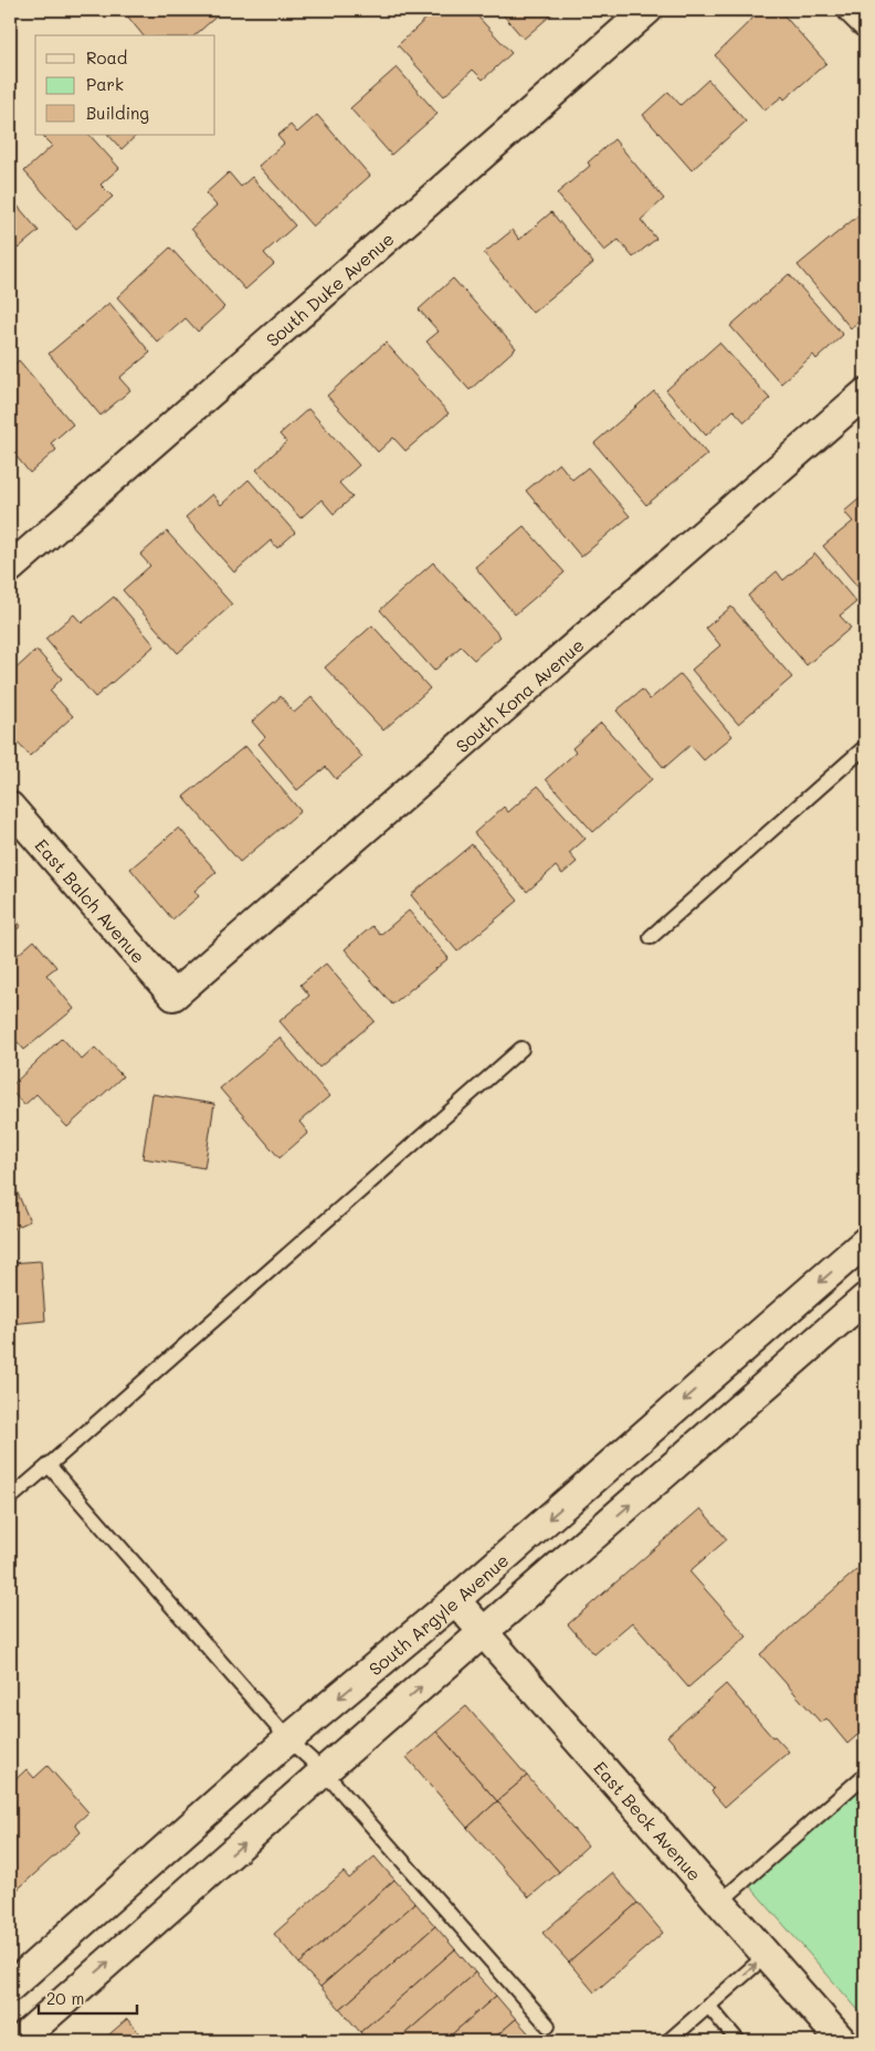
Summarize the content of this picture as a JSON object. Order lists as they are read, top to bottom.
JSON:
{
  "streets": {
    "street": [
      "South Duke Avenue",
      "South Kona Avenue",
      "East Balch Avenue",
      "South Argyle Avenue",
      "East Beck Avenue"
    ]
  },
  "crossings": [
    ["South Kona Avenue", "East Balch Avenue"],
    ["South Argyle Avenue", "East Beck Avenue"]
  ],
  "legend": ["Road", "Park", "Building"],
  "scale_bar": "20 m"
}
